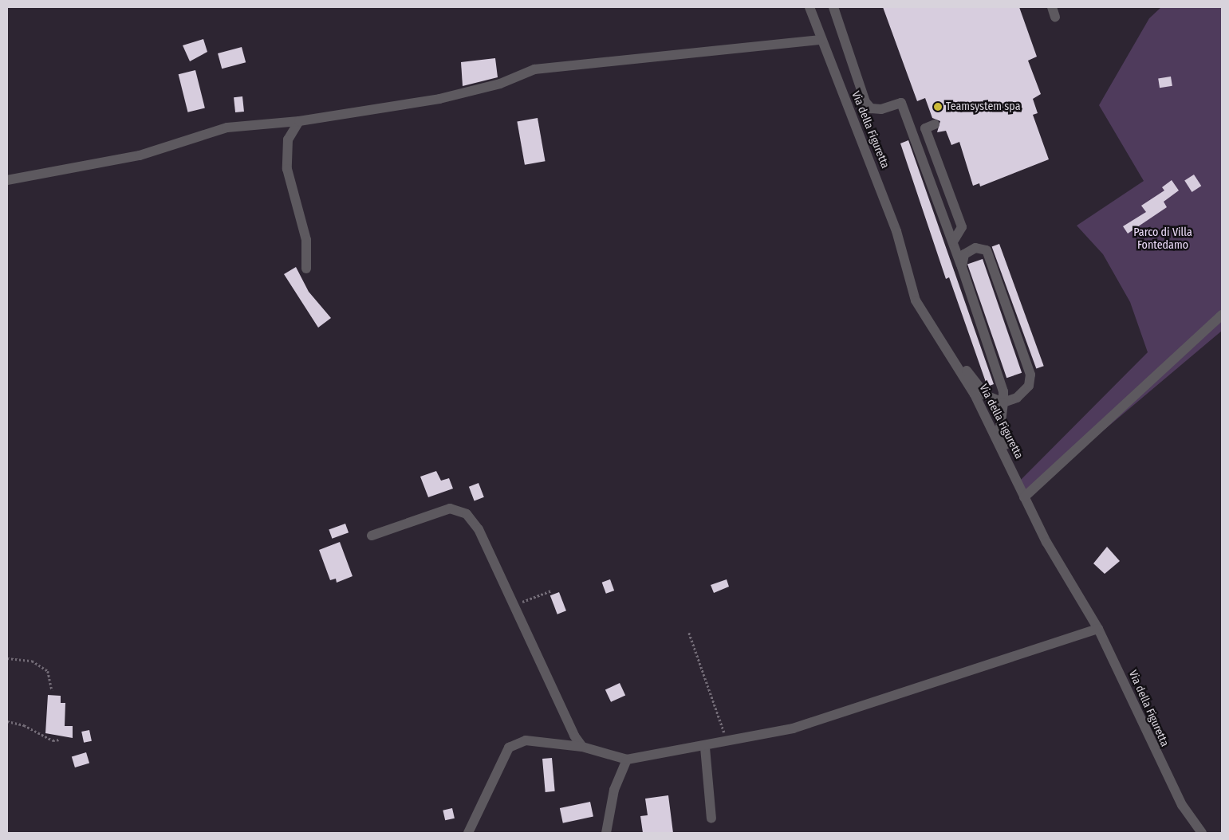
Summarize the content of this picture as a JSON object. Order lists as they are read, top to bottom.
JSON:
{
  "streets": {
    "street": ["Via della Figuretta"]
  },
  "parks": ["Parco di Villa Fontedamo"],
  "places": ["Teamsystem spa"]
}
